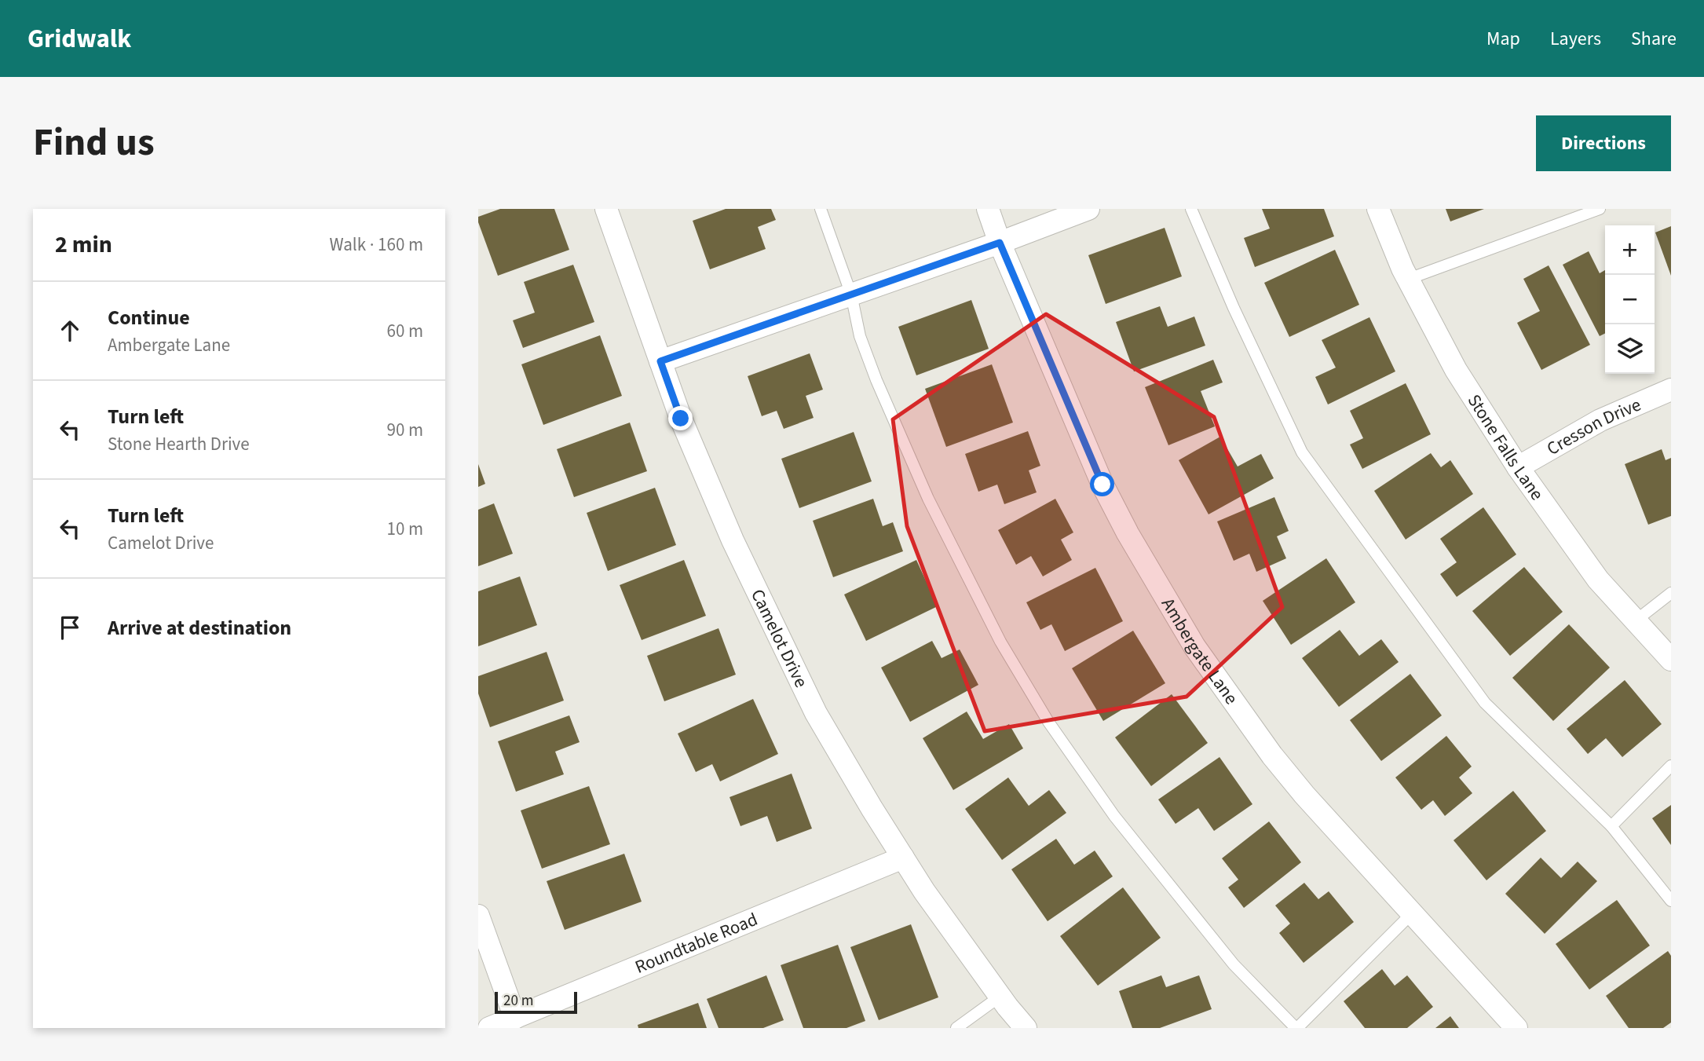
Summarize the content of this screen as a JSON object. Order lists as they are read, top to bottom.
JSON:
{
  "streets": {
    "street": [
      "Cresson Drive",
      "Stone Falls Lane",
      "Camelot Drive",
      "Ambergate Lane",
      "Roundtable Road"
    ]
  },
  "crossings": [
    ["Cresson Drive", "Stone Falls Lane"],
    ["Camelot Drive", "Roundtable Road"]
  ],
  "scale_bar": "20 m",
  "page": {
    "header": "Gridwalk",
    "nav": ["Map", "Layers", "Share"],
    "title": "Find us",
    "buttons": "Directions",
    "heading": ["2 min", "Walk · 160 m"],
    "map_buttons": ["+", "−"],
    "list": [
      ["Continue", "Ambergate Lane", "60 m"],
      ["Turn left", "Stone Hearth Drive", "90 m"],
      ["Turn left", "Camelot Drive", "10 m"],
      "Arrive at destination"
    ],
    "scale": "20 m"
  }
}
